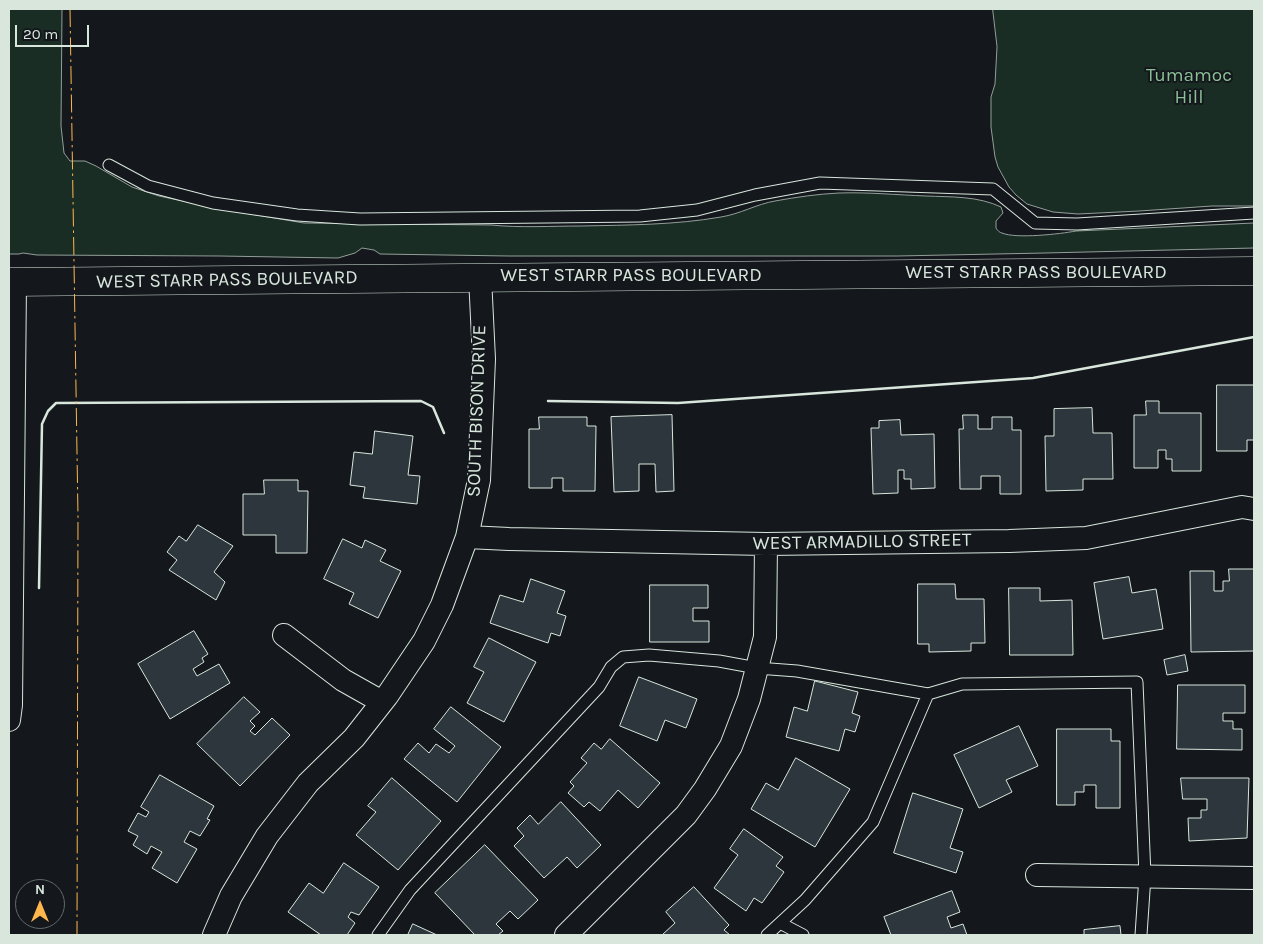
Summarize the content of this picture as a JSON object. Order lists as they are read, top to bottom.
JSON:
{
  "streets": {
    "main road": ["WEST STARR PASS BOULEVARD"],
    "street": ["SOUTH BISON DRIVE", "WEST ARMADILLO STREET"]
  },
  "crossings": [
    ["WEST STARR PASS BOULEVARD", "SOUTH BISON DRIVE"],
    ["SOUTH BISON DRIVE", "WEST ARMADILLO STREET"]
  ],
  "parks": ["Tumamoc Hill"],
  "scale_bar": "20 m",
  "north": "top"
}
